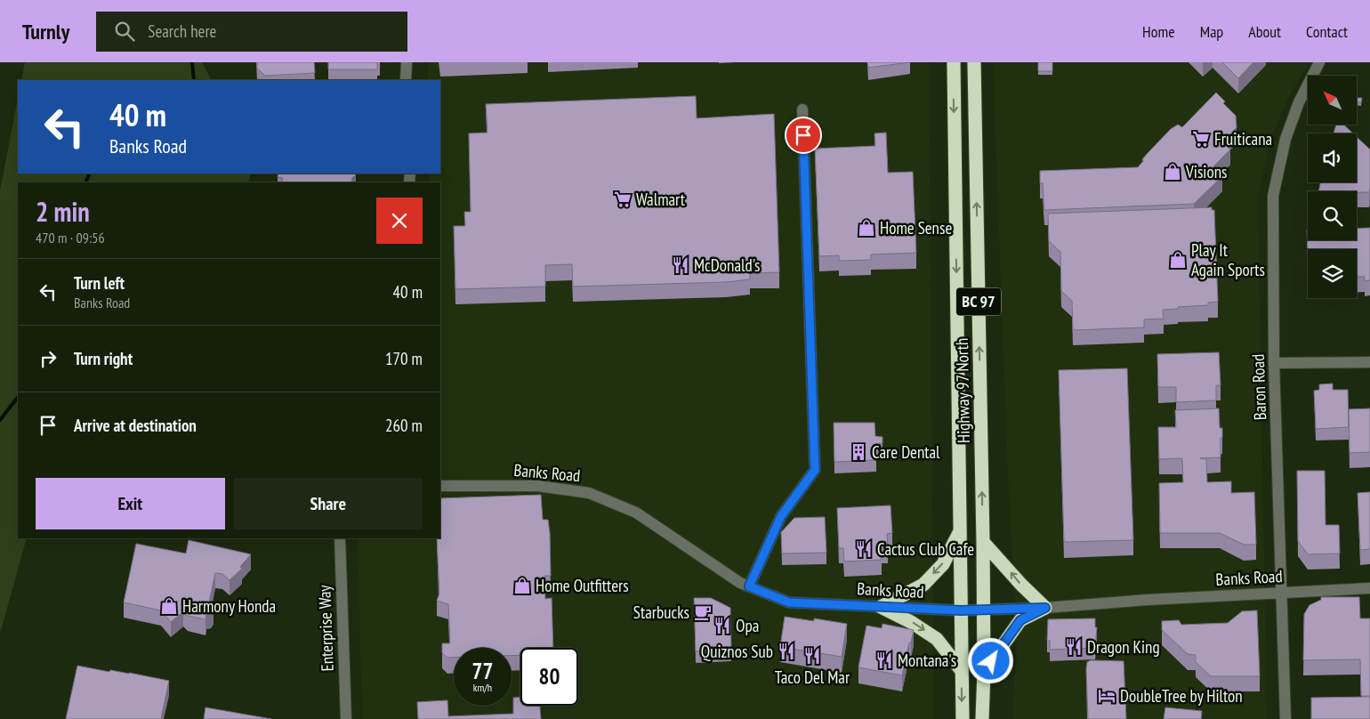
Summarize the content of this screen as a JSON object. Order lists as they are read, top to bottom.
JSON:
{
  "streets": {
    "highway": ["BC 97", "Highway 97 North"],
    "street": ["Baron Road", "Banks Road", "Enterprise Way"]
  },
  "crossings": [
    ["Baron Road", "Banks Road"],
    ["Highway 97 North", "Banks Road"]
  ],
  "places": {
    "supermarket": ["Fruiticana", "Walmart"],
    "shop": [
      "Visions",
      "Home Sense",
      "Play It Again Sports",
      "Home Outfitters",
      "Harmony Honda"
    ],
    "restaurant": [
      "McDonald's",
      "Cactus Club Cafe",
      "Opa",
      "Dragon King",
      "Quiznos Sub",
      "Taco Del Mar",
      "Montana's"
    ],
    "building": ["Care Dental"],
    "cafe": ["Starbucks"],
    "hotel": ["DoubleTree by Hilton"]
  },
  "north": "top left",
  "page": {
    "header": "Turnly",
    "search": "Search here",
    "nav": [
      "Home",
      "Map",
      "About",
      "Contact"
    ],
    "turn": ["40 m", "Banks Road"],
    "heading": ["2 min", "470 m · 09:56"],
    "list": [
      {
        "name": "Turn left",
        "note": "Banks Road",
        "value": "40 m"
      },
      {
        "name": "Turn right",
        "value": "170 m"
      },
      {
        "name": "Arrive at destination",
        "value": "260 m"
      }
    ],
    "buttons": ["Exit", "Share"],
    "speed": "77 km/h",
    "limit": "80"
  }
}
